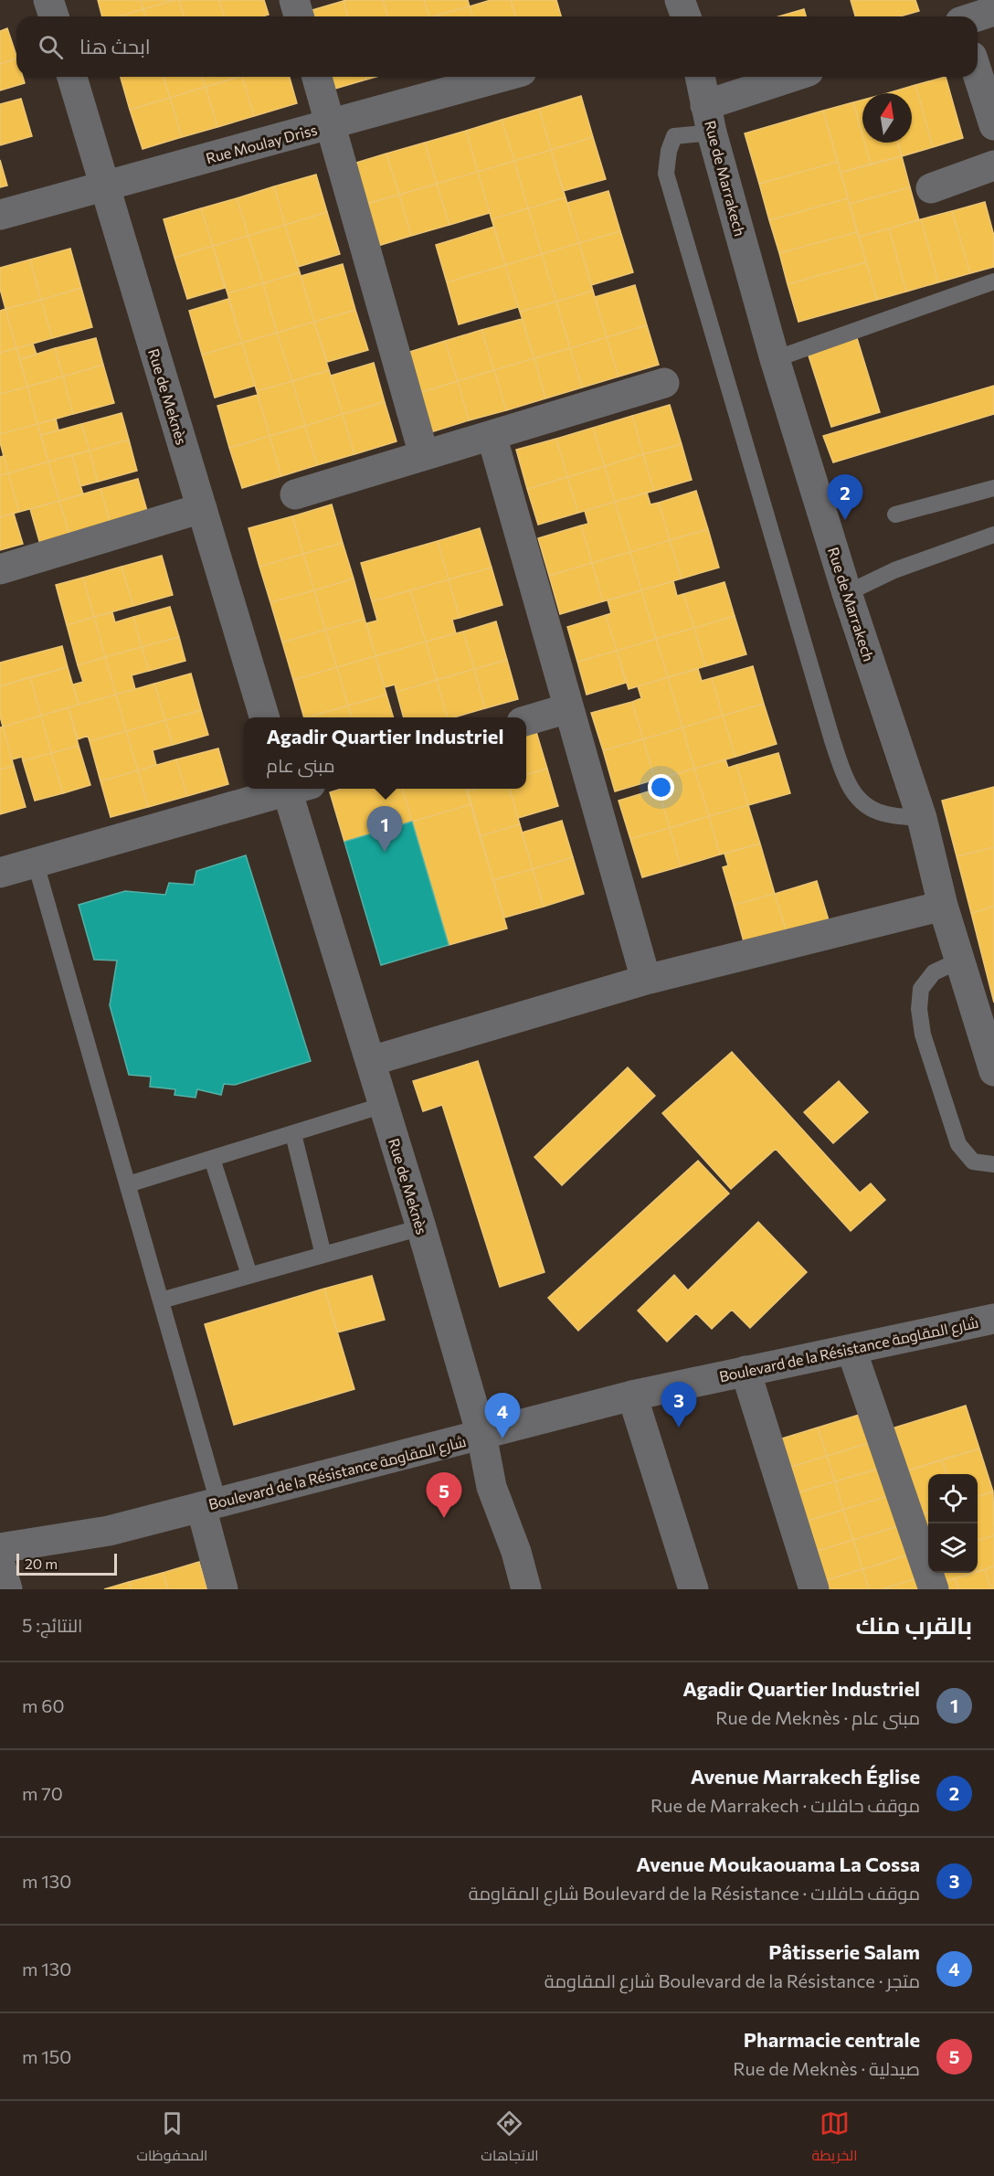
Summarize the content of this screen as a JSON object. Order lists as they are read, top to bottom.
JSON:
{
  "streets": {
    "street": [
      "Rue Moulay Driss",
      "Rue de Marrakech",
      "Rue de Meknès",
      "Boulevard de la Résistance شارع المقاومة"
    ]
  },
  "crossings": [
    ["Rue Moulay Driss", "Rue de Meknès"],
    ["Rue de Meknès", "Boulevard de la Résistance شارع المقاومة"]
  ],
  "scale_bar": "20 m",
  "north": "top",
  "page": {
    "search": "ابحث هنا",
    "pins": [
      "2",
      "1",
      "3",
      "4",
      "5"
    ],
    "popup": ["Agadir Quartier Industriel", "مبنى عام"],
    "scale": "20 m",
    "heading": ["بالقرب منك", "النتائج: 5"],
    "list": [
      {
        "mark": "1",
        "name": "Agadir Quartier Industriel",
        "note": "مبنى عام · Rue de Meknès",
        "value": "60 m"
      },
      {
        "mark": "2",
        "name": "Avenue Marrakech Église",
        "note": "موقف حافلات · Rue de Marrakech",
        "value": "70 m"
      },
      {
        "mark": "3",
        "name": "Avenue Moukaouama La Cossa",
        "note": "موقف حافلات · Boulevard de la Résistance شارع المقاومة",
        "value": "130 m"
      },
      {
        "mark": "4",
        "name": "Pâtisserie Salam",
        "note": "متجر · Boulevard de la Résistance شارع المقاومة",
        "value": "130 m"
      },
      {
        "mark": "5",
        "name": "Pharmacie centrale",
        "note": "صيدلية · Rue de Meknès",
        "value": "150 m"
      }
    ],
    "nav": ["الخريطة", "الاتجاهات", "المحفوظات"]
  }
}
